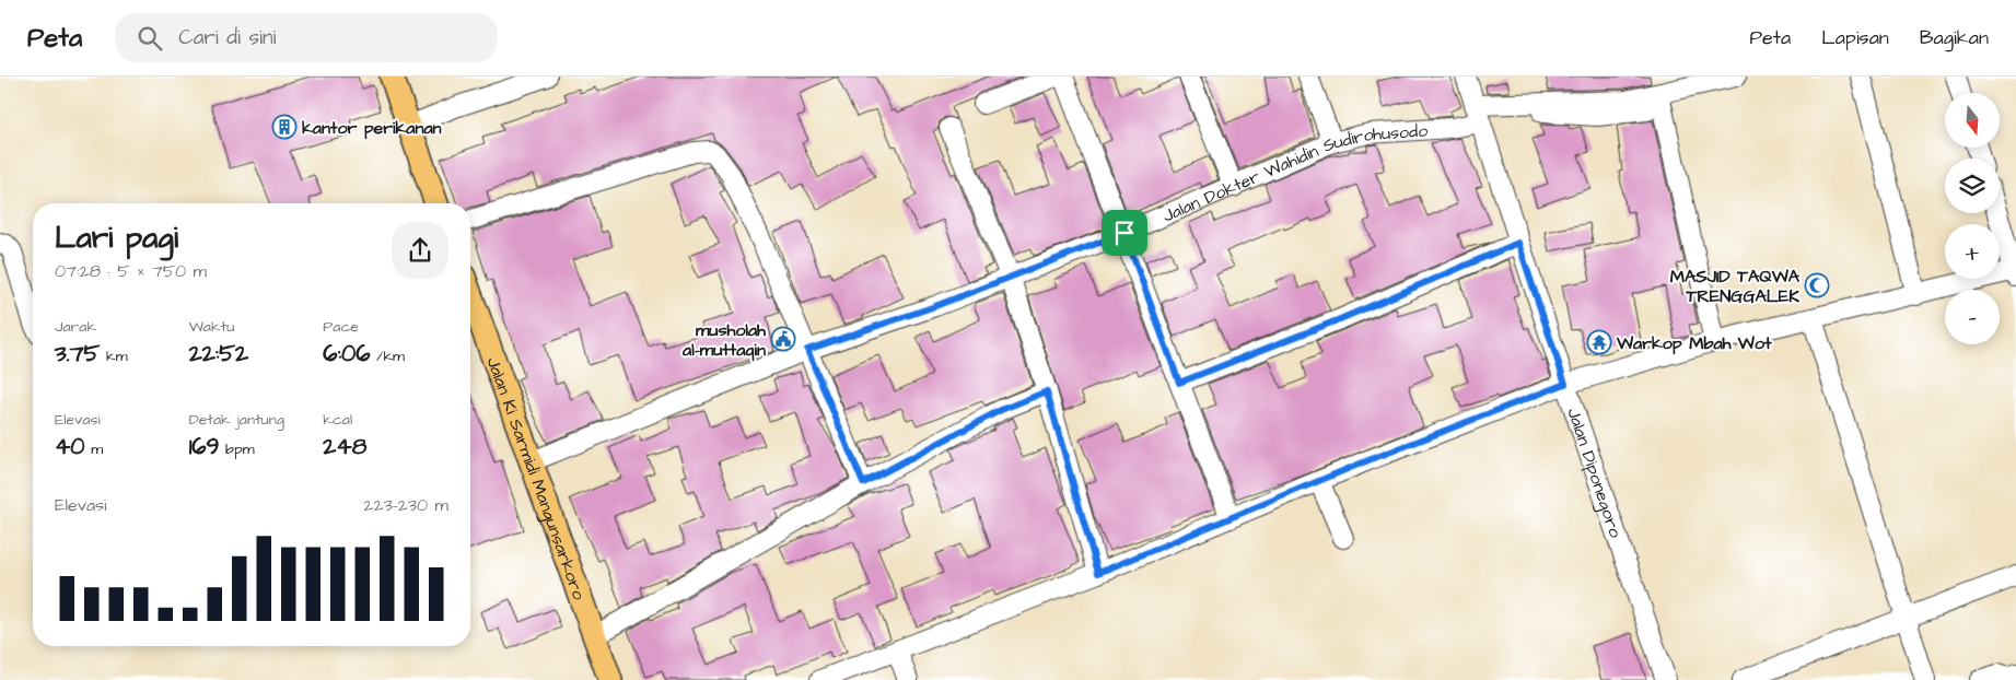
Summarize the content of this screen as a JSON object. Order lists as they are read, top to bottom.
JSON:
{
  "streets": {
    "main road": ["Jalan Ki Sarmidi Mangunsarkoro"],
    "street": ["Jalan Dokter Wahidin Sudirohusodo", "Jalan Diponegoro"]
  },
  "crossings": [
    ["Jalan Dokter Wahidin Sudirohusodo", "Jalan Diponegoro"],
    ["Jalan Dokter Wahidin Sudirohusodo", "Jalan Ki Sarmidi Mangunsarkoro"]
  ],
  "places": {
    "building": ["kantor perikanan"],
    "mosque": ["MASJID TAQWA TRENGGALEK"],
    "public building": ["musholah al-muttaqin"],
    "temple": ["Warkop Mbah Wot"]
  },
  "north": "bottom",
  "page": {
    "header": "Peta",
    "search": "Cari di sini",
    "nav": ["Peta", "Lapisan", "Bagikan"],
    "map_buttons": ["+", "−"],
    "heading": ["Lari pagi", "07:28 · 5 × 750 m"],
    "stats": [
      ["Jarak", "3.75 km"],
      ["Waktu", "22:52"],
      ["Pace", "6:06 /km"],
      ["Elevasi", "40 m"],
      ["Detak jantung", "169 bpm"],
      ["kcal", "248"]
    ],
    "chart": ["Elevasi", "223–230 m"]
  }
}
